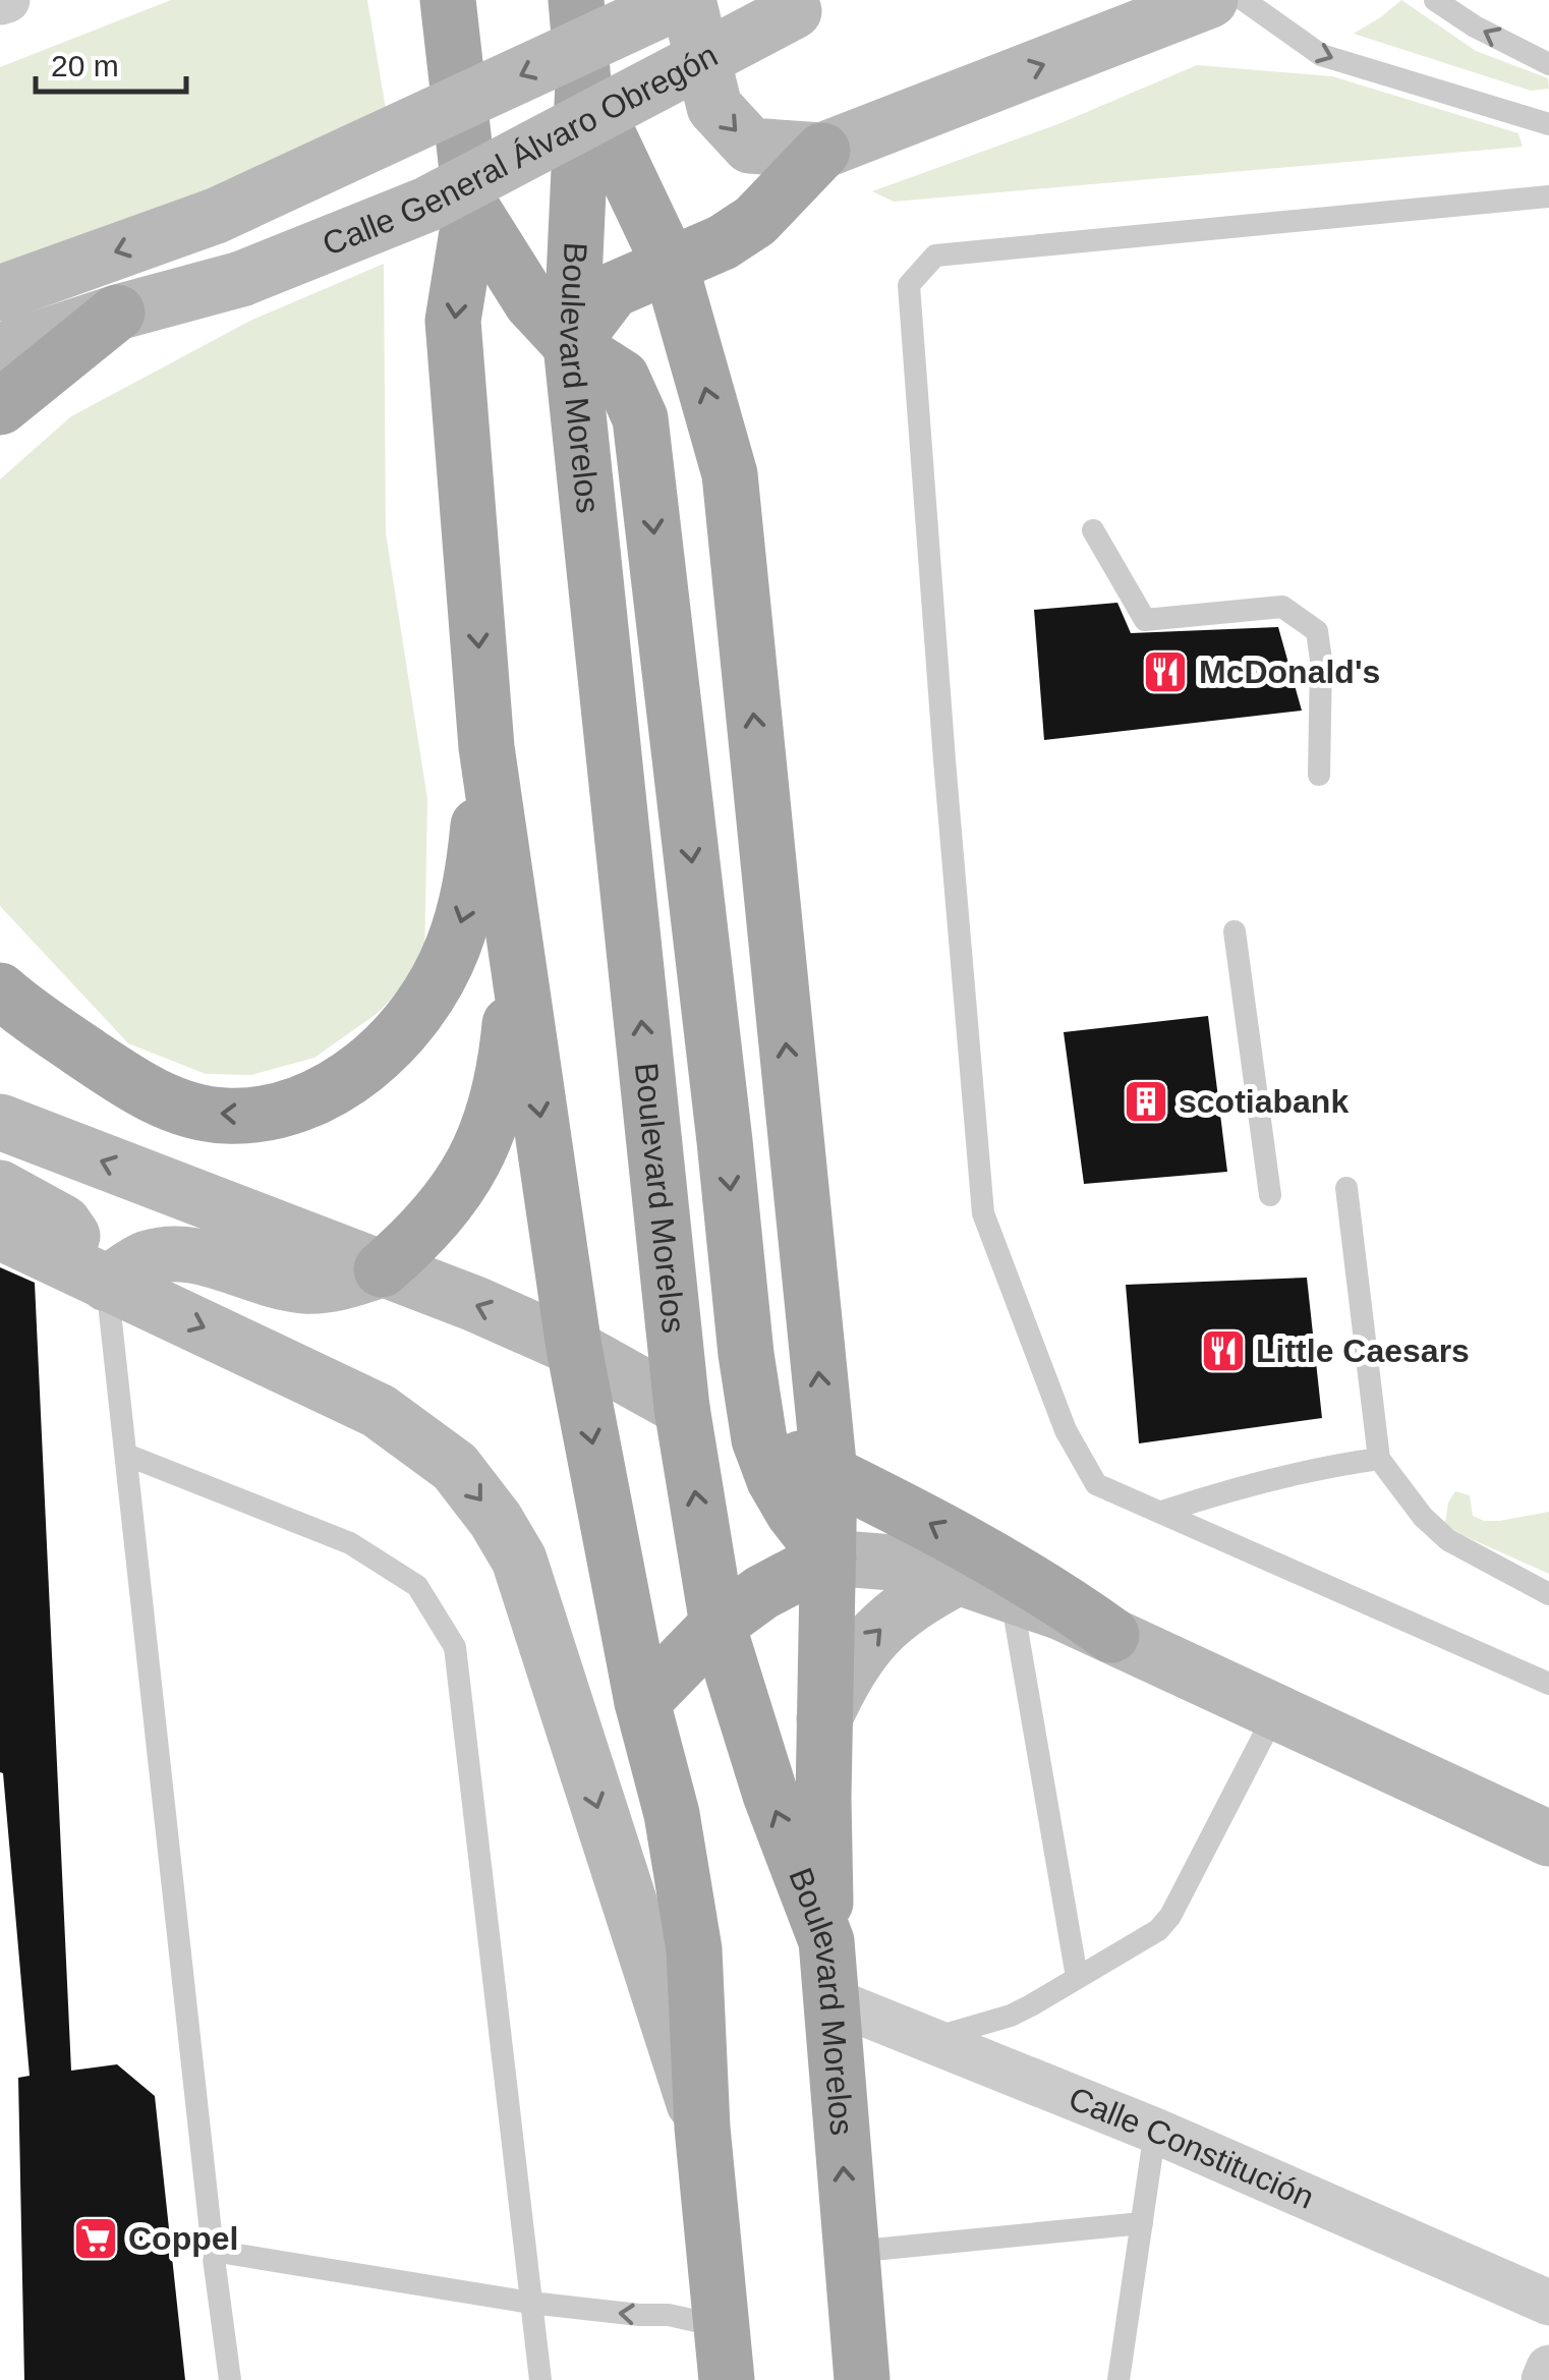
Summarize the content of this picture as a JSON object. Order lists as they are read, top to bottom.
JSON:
{
  "streets": {
    "main road": ["Calle General Álvaro Obregón", "Boulevard Morelos"],
    "street": ["Calle Constitución"]
  },
  "crossings": [
    ["Boulevard Morelos", "Calle Constitución"]
  ],
  "places": {
    "restaurant": ["McDonald's", "Little Caesars"],
    "building": ["scotiabank"],
    "supermarket": ["Coppel"]
  },
  "scale_bar": "20 m"
}
